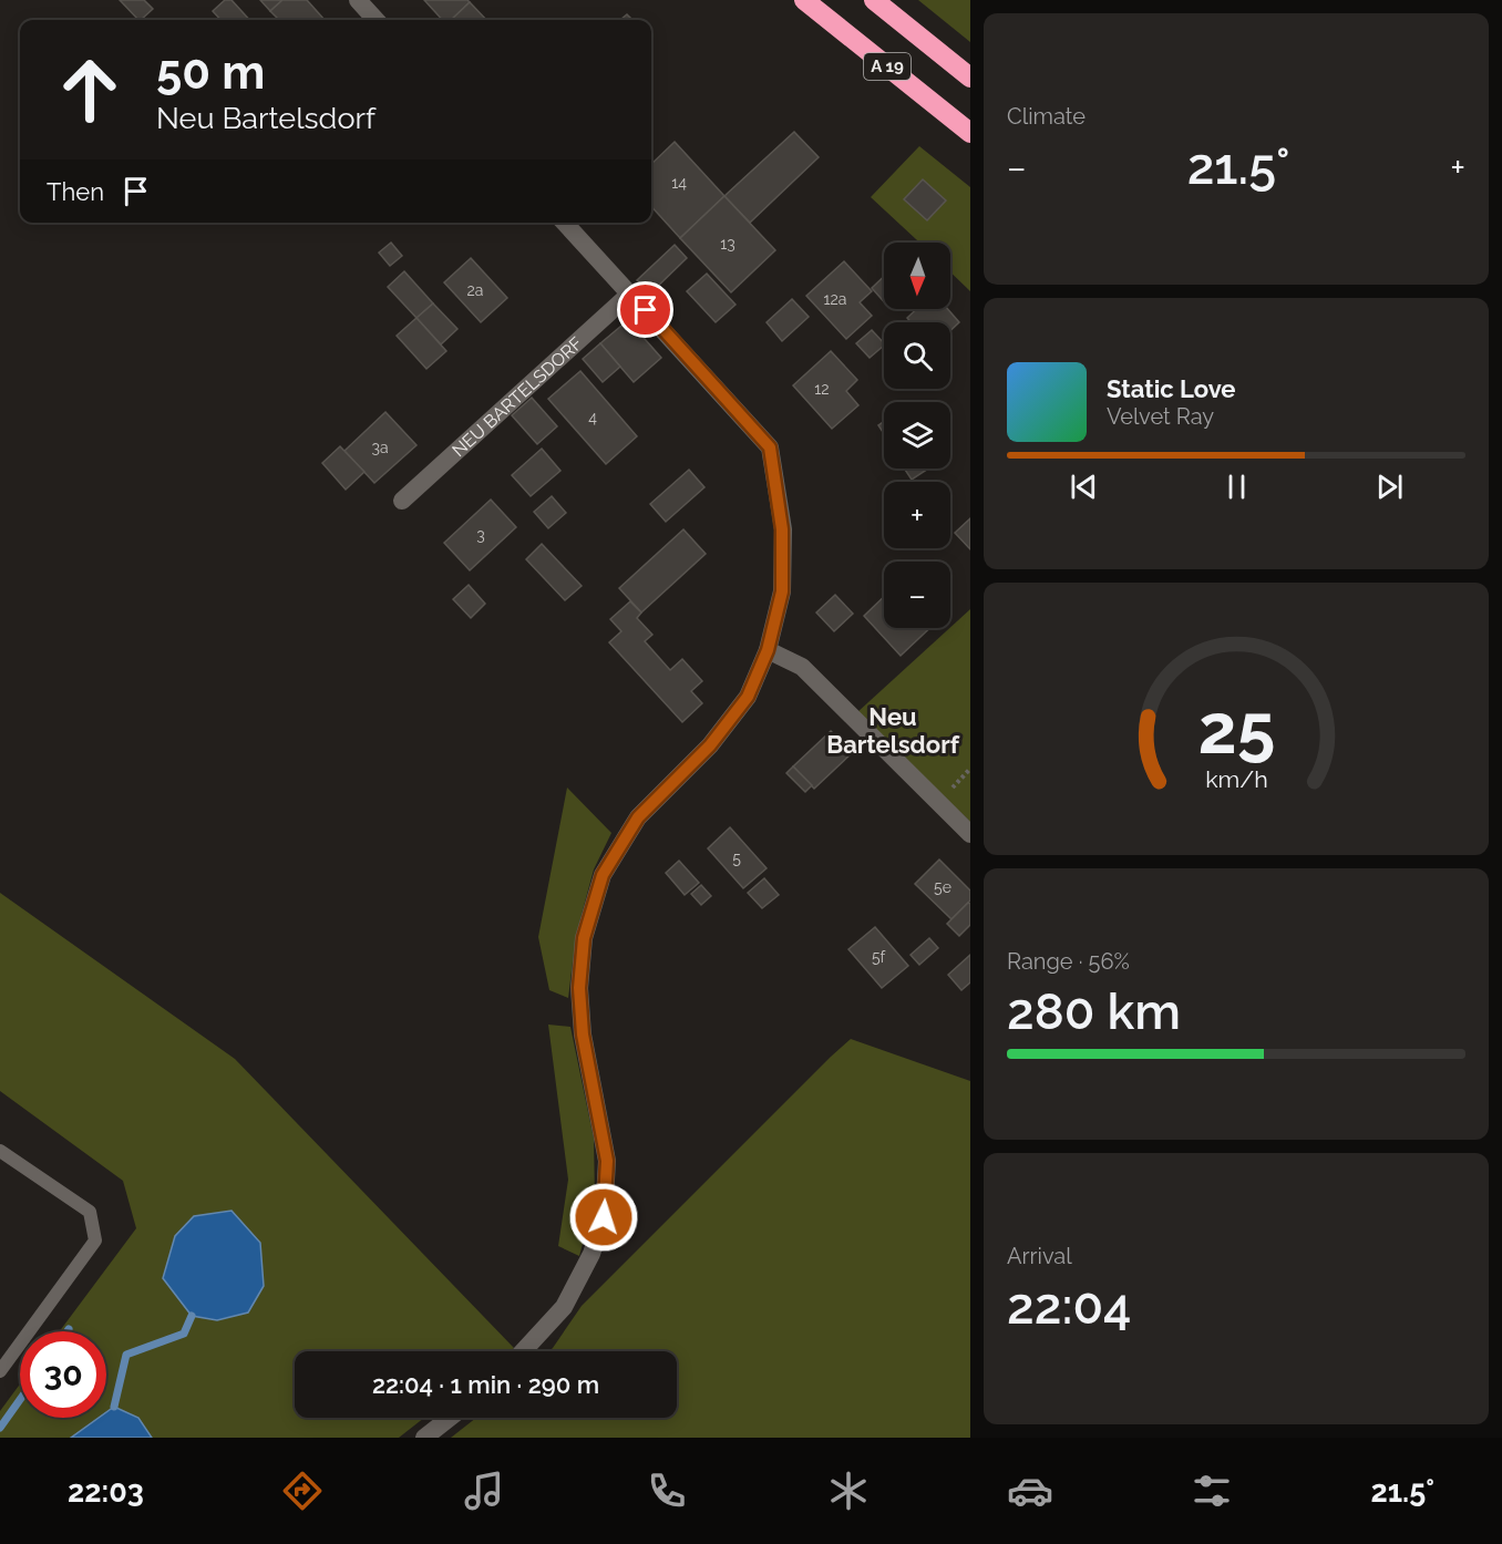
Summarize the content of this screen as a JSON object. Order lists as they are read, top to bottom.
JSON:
{
  "streets": {
    "highway": ["A 19"],
    "street": ["NEU BARTELSDORF"]
  },
  "districts": ["Neu Bartelsdorf"],
  "house_numbers": [
    "14",
    "13",
    "2a",
    "12a",
    "12",
    "4",
    "3a",
    "3",
    "5",
    "5e",
    "5f"
  ],
  "north": "bottom",
  "page": {
    "tile": [
      "Climate",
      ["Range · 56%", "280 km"],
      ["Arrival", "22:04"]
    ],
    "turn": ["50 m", "Neu Bartelsdorf"],
    "heat": ["−", "21.5°", "+"],
    "then": "Then",
    "map_buttons": ["+", "−"],
    "song": ["Static Love", "Velvet Ray"],
    "limit": "30",
    "trip": "22:04 · 1 min · 290 m",
    "tabs": ["22:03", "21.5°"],
    "gauge": ["25", "km/h"]
  }
}
